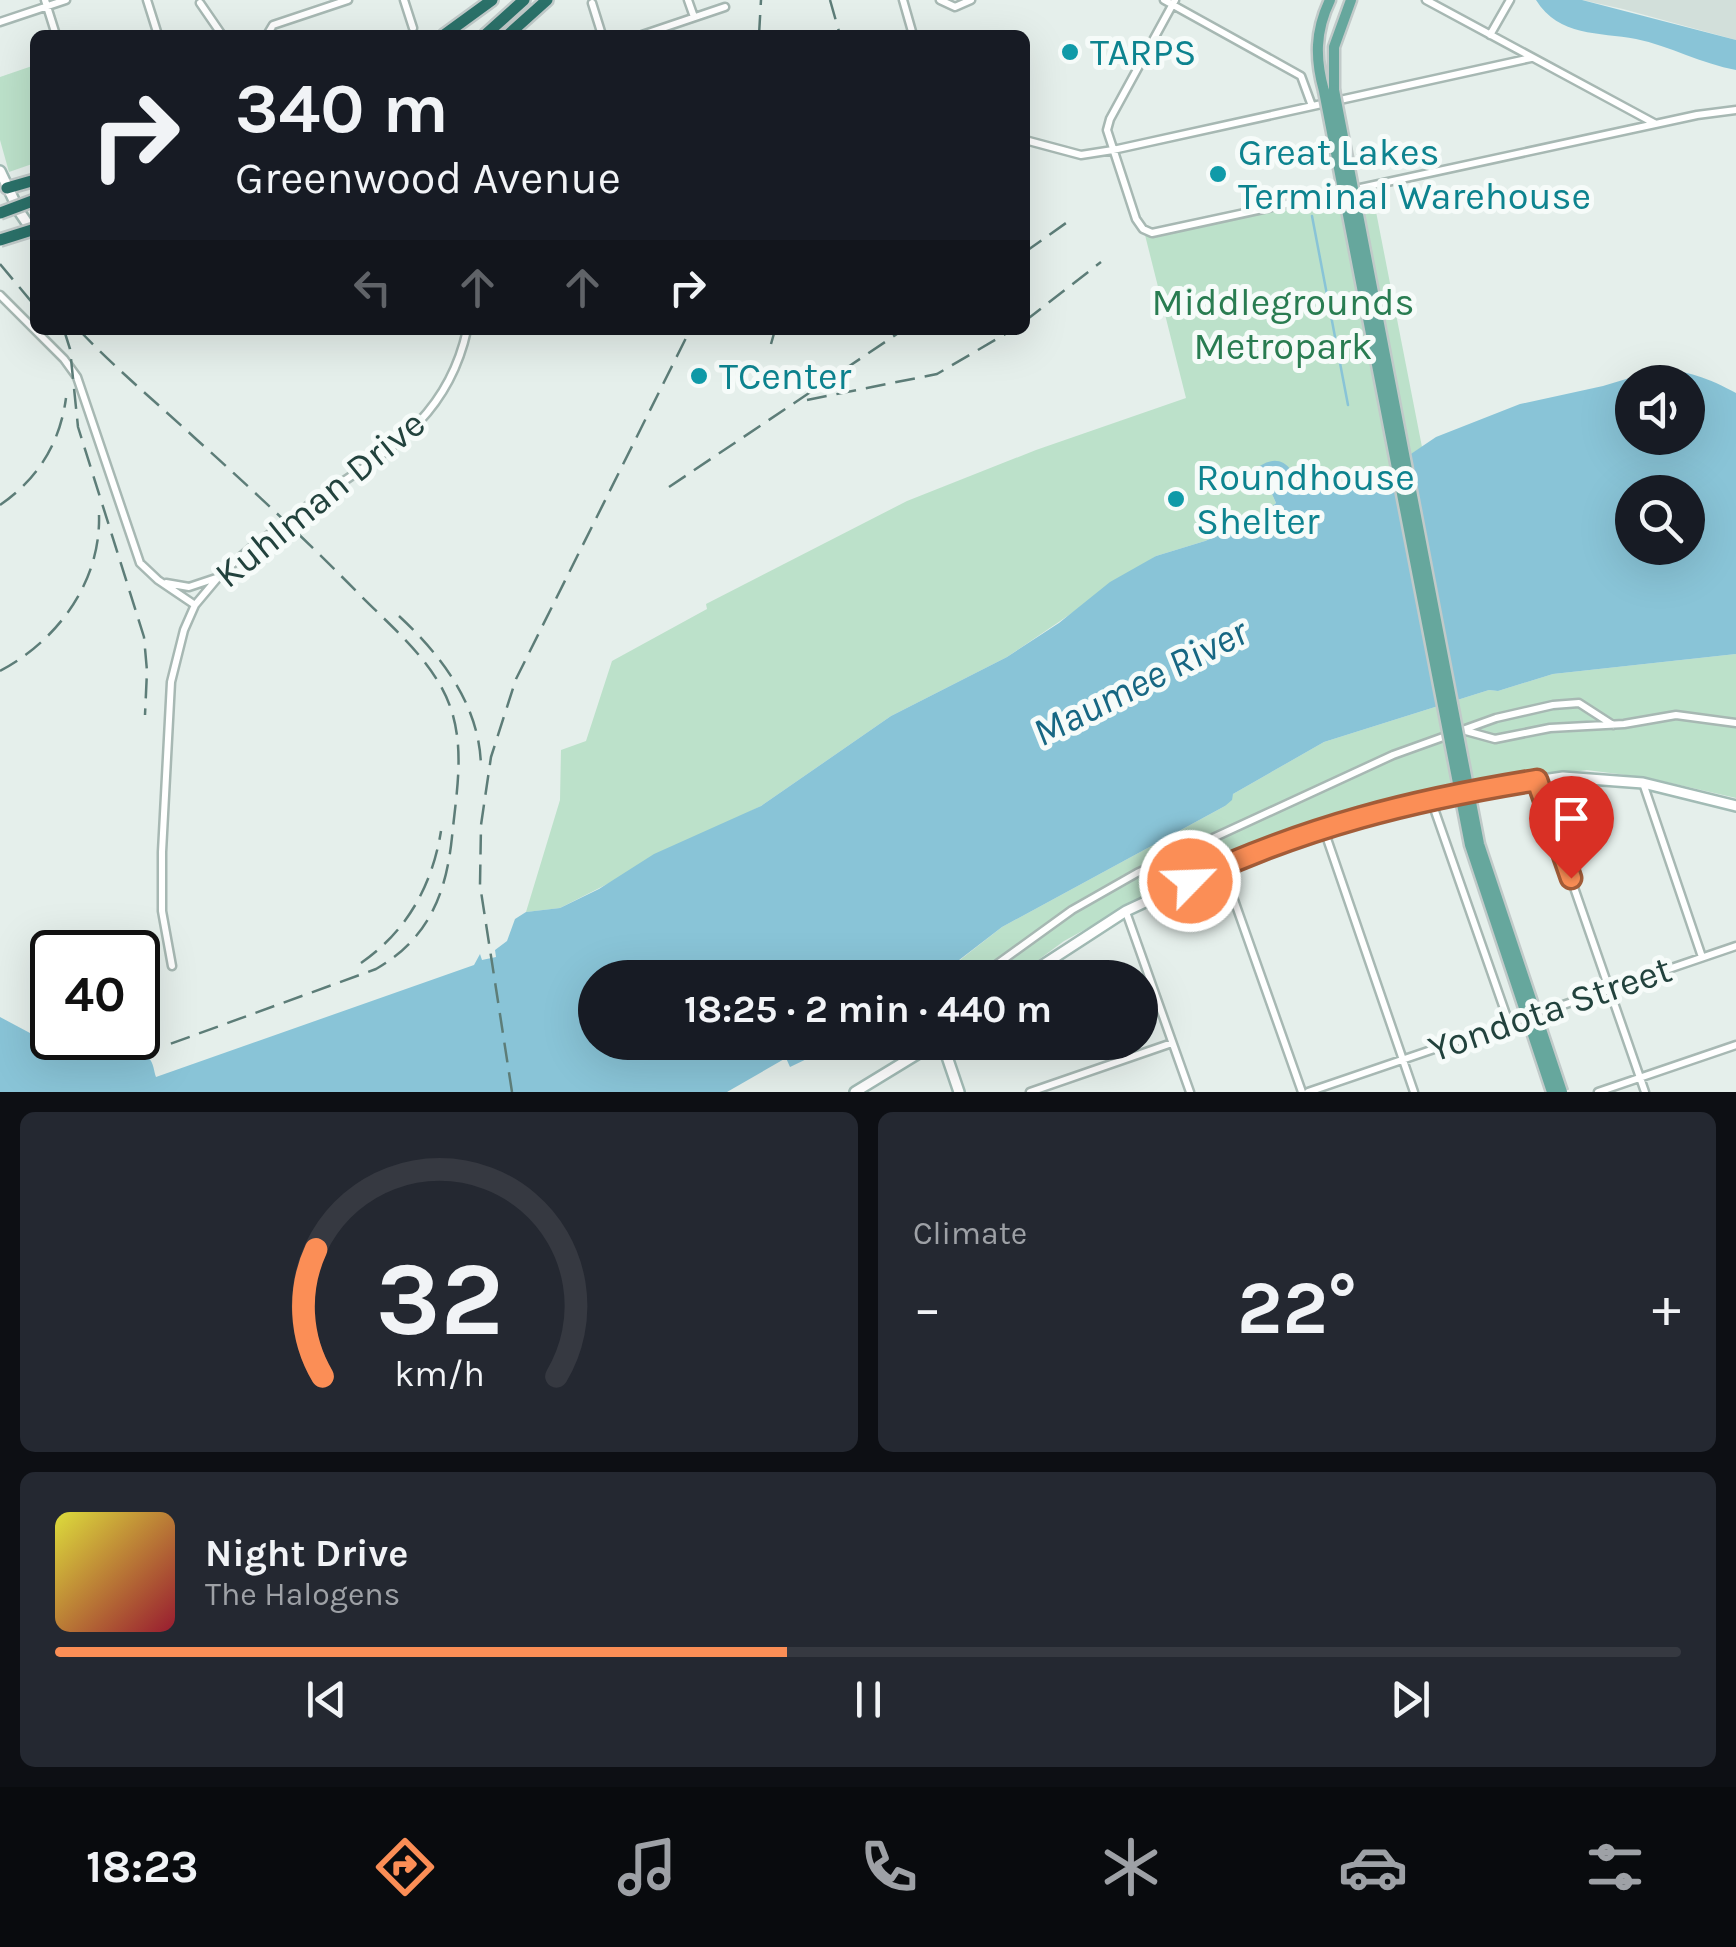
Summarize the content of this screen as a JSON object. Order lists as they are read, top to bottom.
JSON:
{
  "streets": {
    "street": ["Kuhlman Drive", "Yondota Street"]
  },
  "water": ["Maumee River"],
  "parks": ["Middlegrounds Metropark"],
  "places": [
    "TARPS",
    "Great Lakes Terminal Warehouse",
    "TCenter",
    "Roundhouse Shelter"
  ],
  "page": {
    "turn": ["340 m", "Greenwood Avenue"],
    "limit": "40",
    "trip": "18:25 · 2 min · 440 m",
    "tile": "Climate",
    "heat": ["−", "22°", "+"],
    "song": ["Night Drive", "The Halogens"],
    "tabs": "18:23",
    "gauge": ["32", "km/h"]
  }
}
